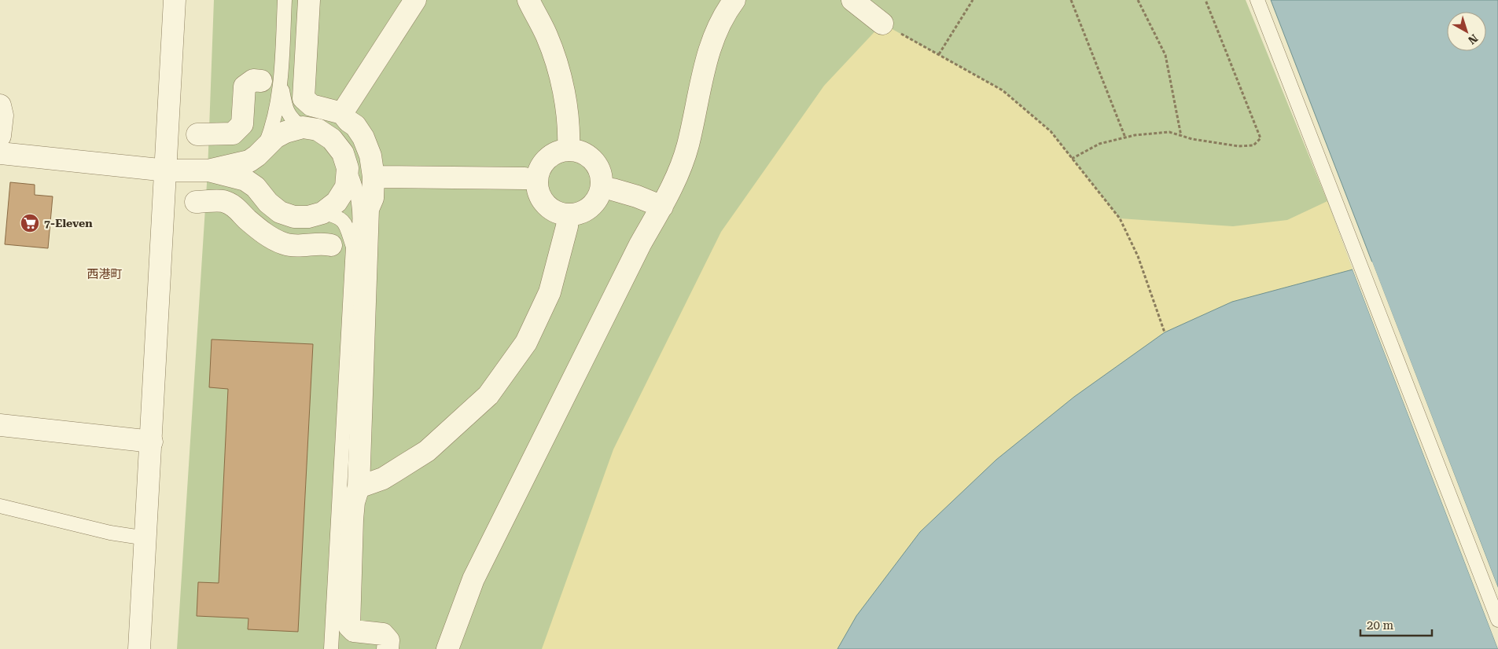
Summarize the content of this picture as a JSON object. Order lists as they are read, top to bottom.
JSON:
{
  "districts": ["西港町"],
  "places": {
    "supermarket": ["7-Eleven"]
  },
  "scale_bar": "20 m",
  "north": "bottom right"
}
